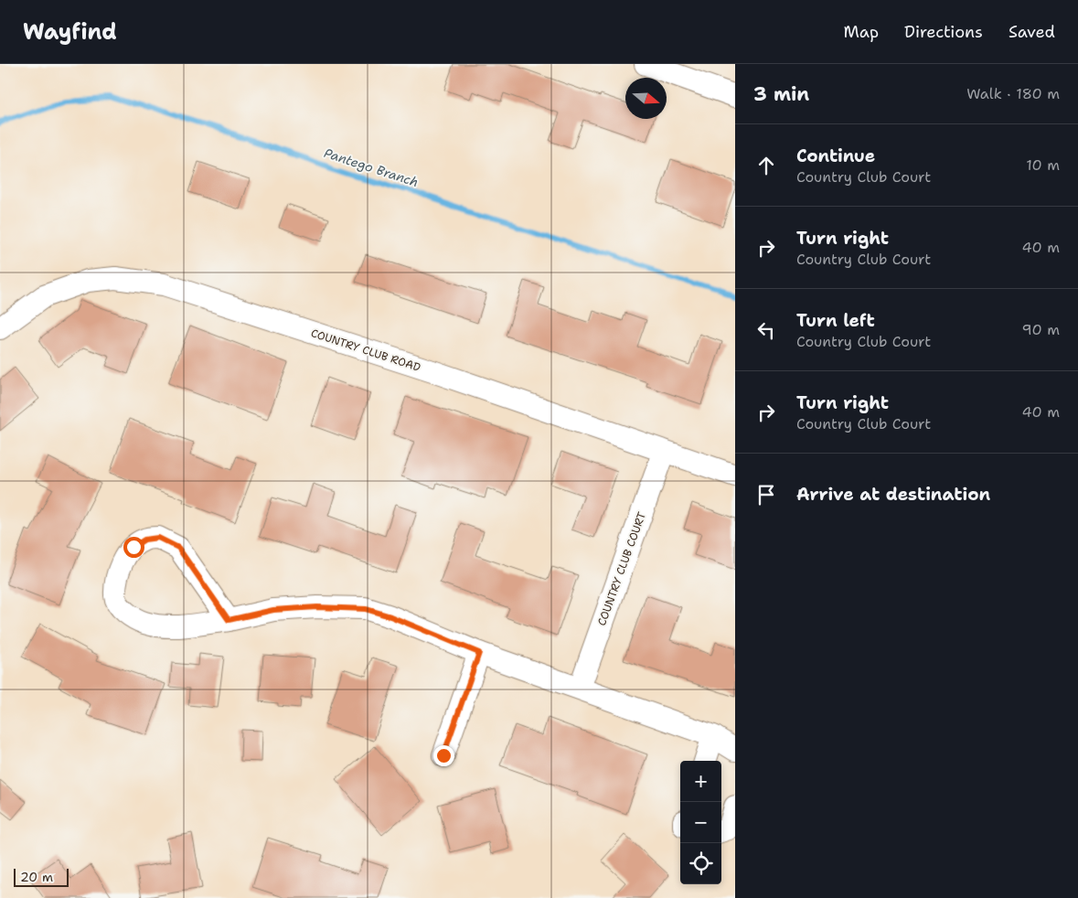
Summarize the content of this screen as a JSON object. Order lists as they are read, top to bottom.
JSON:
{
  "streets": {
    "street": ["COUNTRY CLUB ROAD", "COUNTRY CLUB COURT"]
  },
  "crossings": [
    ["COUNTRY CLUB ROAD", "COUNTRY CLUB COURT"]
  ],
  "water": ["Pantego Branch"],
  "scale_bar": "20 m",
  "north": "right",
  "page": {
    "header": "Wayfind",
    "nav": ["Map", "Directions", "Saved"],
    "heading": ["3 min", "Walk · 180 m"],
    "list": [
      ["Continue", "Country Club Court", "10 m"],
      ["Turn right", "Country Club Court", "40 m"],
      ["Turn left", "Country Club Court", "90 m"],
      ["Turn right", "Country Club Court", "40 m"],
      "Arrive at destination"
    ],
    "map_buttons": ["+", "−"],
    "scale": "20 m"
  }
}
